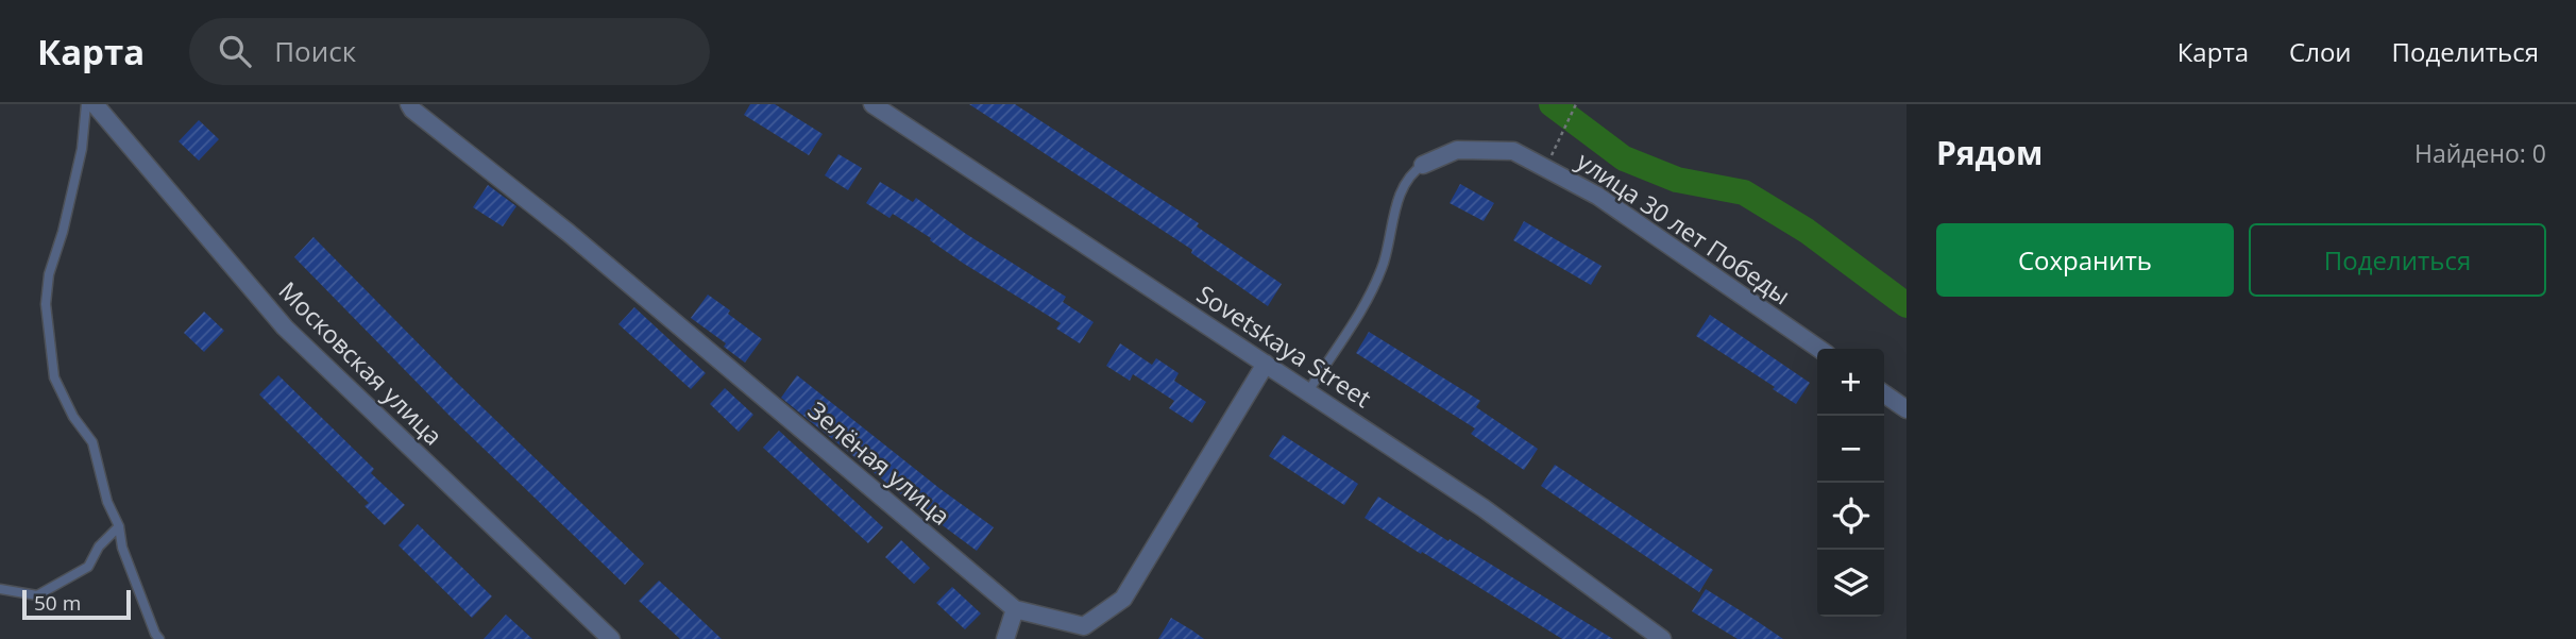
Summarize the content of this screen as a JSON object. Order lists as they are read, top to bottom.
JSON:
{
  "streets": {
    "street": [
      "улица 30 лет Победы",
      "Sovetskaya Street",
      "Московская улица",
      "Зелёная улица"
    ]
  },
  "crossings": [
    ["Sovetskaya Street", "Зелёная улица"]
  ],
  "scale_bar": "50 m",
  "page": {
    "header": "Карта",
    "search": "Поиск",
    "nav": ["Карта", "Слои", "Поделиться"],
    "heading": ["Рядом", "Найдено: 0"],
    "buttons": ["Сохранить", "Поделиться"],
    "map_buttons": ["+", "−"],
    "scale": "50 m"
  }
}
